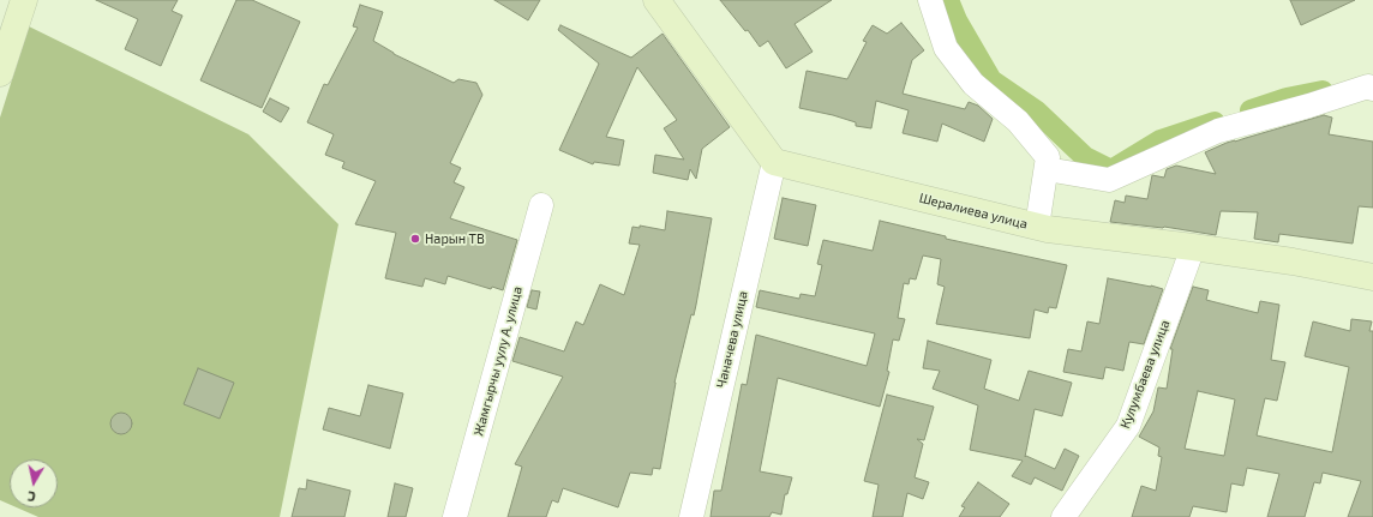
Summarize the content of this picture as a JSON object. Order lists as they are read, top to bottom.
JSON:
{
  "streets": {
    "street": [
      "Шералиева улица",
      "Чаначева улица",
      "Жамгырчы уулу А. улица",
      "Кулумбаева улица"
    ]
  },
  "crossings": [
    ["Шералиева улица", "Чаначева улица"],
    ["Шералиева улица", "Кулумбаева улица"]
  ],
  "places": ["Нарын ТВ"],
  "north": "bottom"
}
